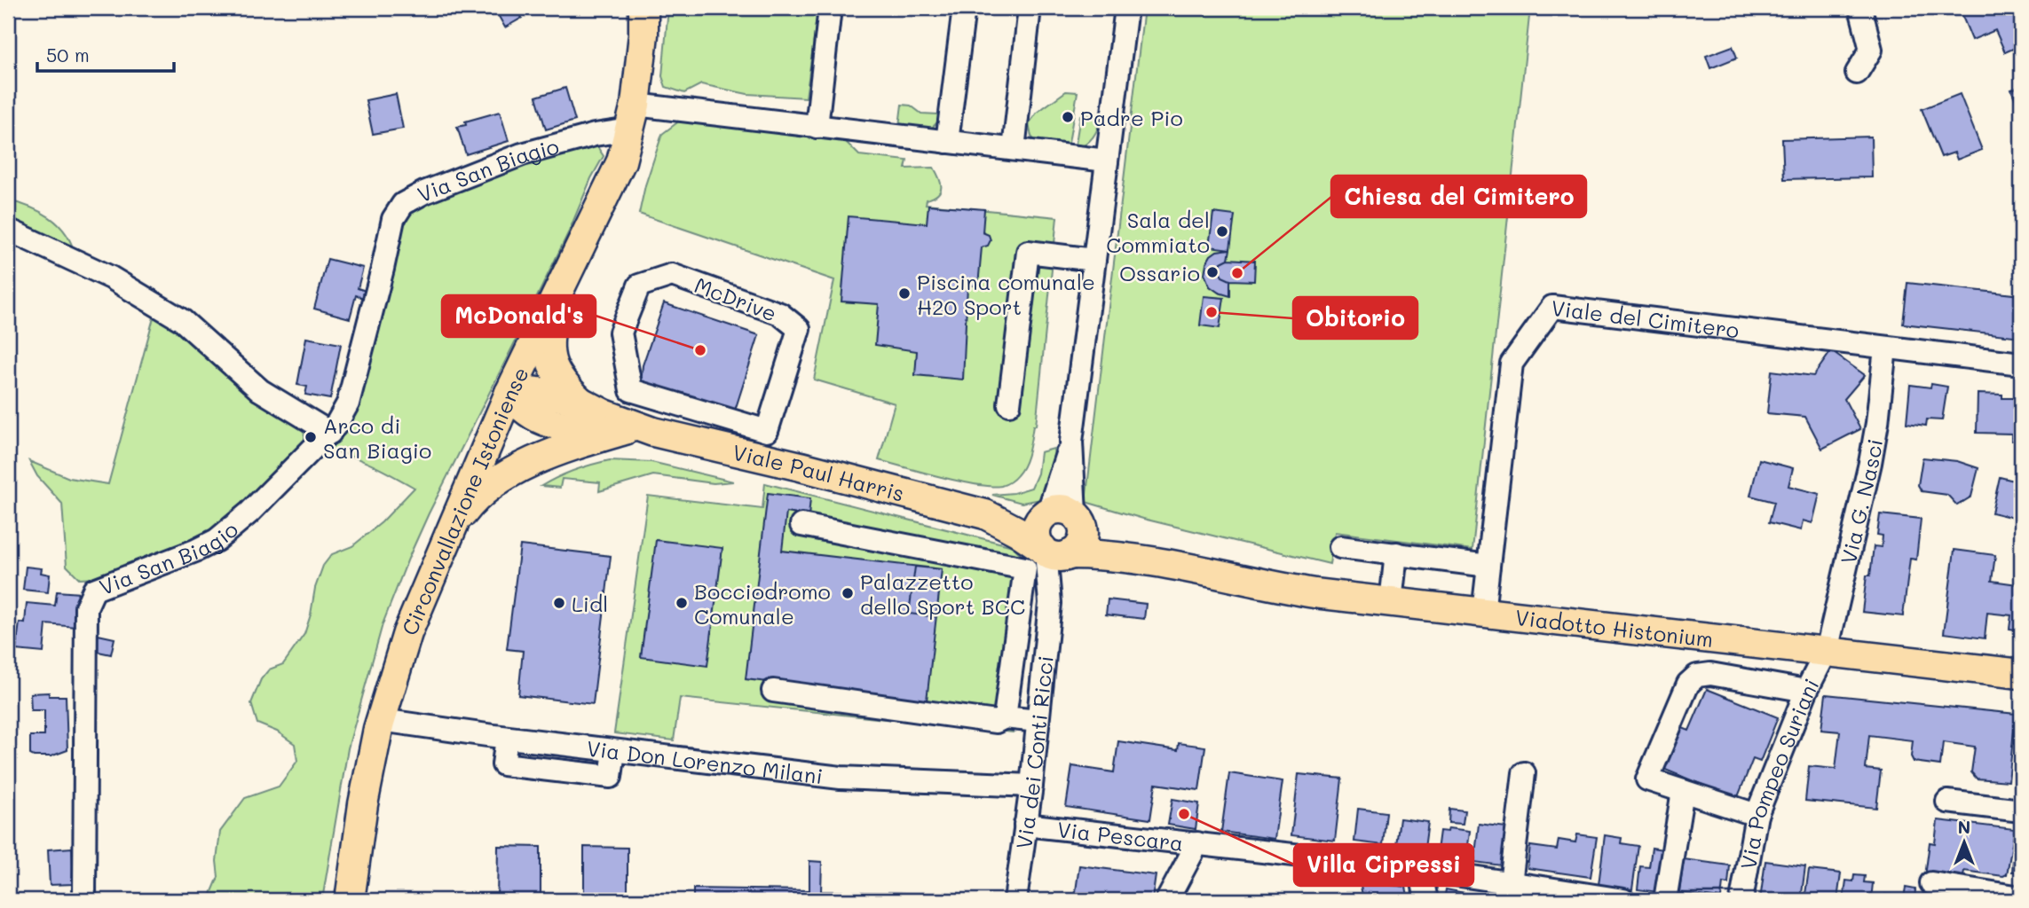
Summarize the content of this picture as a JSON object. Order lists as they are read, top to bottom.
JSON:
{
  "streets": {
    "main road": ["Viale Paul Harris", "Circonvallazione Istoniense", "Viadotto Histonium"],
    "street": [
      "Via San Biagio",
      "McDrive",
      "Viale del Cimitero",
      "Via G. Nasci",
      "Via dei Conti Ricci",
      "Via Don Lorenzo Milani",
      "Via Pompeo Suriani",
      "Via Pescara"
    ]
  },
  "crossings": [
    ["Via San Biagio", "Circonvallazione Istoniense"],
    ["Viale del Cimitero", "Via G. Nasci"],
    ["Viale del Cimitero", "Viadotto Histonium"],
    ["Viale Paul Harris", "Circonvallazione Istoniense"],
    ["Viale Paul Harris", "Viadotto Histonium"],
    ["Viale Paul Harris", "Via dei Conti Ricci"],
    ["Via G. Nasci", "Viadotto Histonium"],
    ["Via G. Nasci", "Via Pompeo Suriani"],
    ["Circonvallazione Istoniense", "Via Don Lorenzo Milani"],
    ["Viadotto Histonium", "Via dei Conti Ricci"],
    ["Viadotto Histonium", "Via Pompeo Suriani"],
    ["Via dei Conti Ricci", "Via Don Lorenzo Milani"],
    ["Via dei Conti Ricci", "Via Pescara"]
  ],
  "places": [
    "Padre Pio",
    "Sala del Commiato",
    "Ossario",
    "Chiesa del Cimitero",
    "Piscina comunale H20 Sport",
    "Obitorio",
    "McDonald's",
    "Arco di San Biagio",
    "Palazzetto dello Sport BCC",
    "Lidl",
    "Bocciodromo Comunale",
    "Villa Cipressi"
  ],
  "scale_bar": "50 m",
  "north": "top"
}
